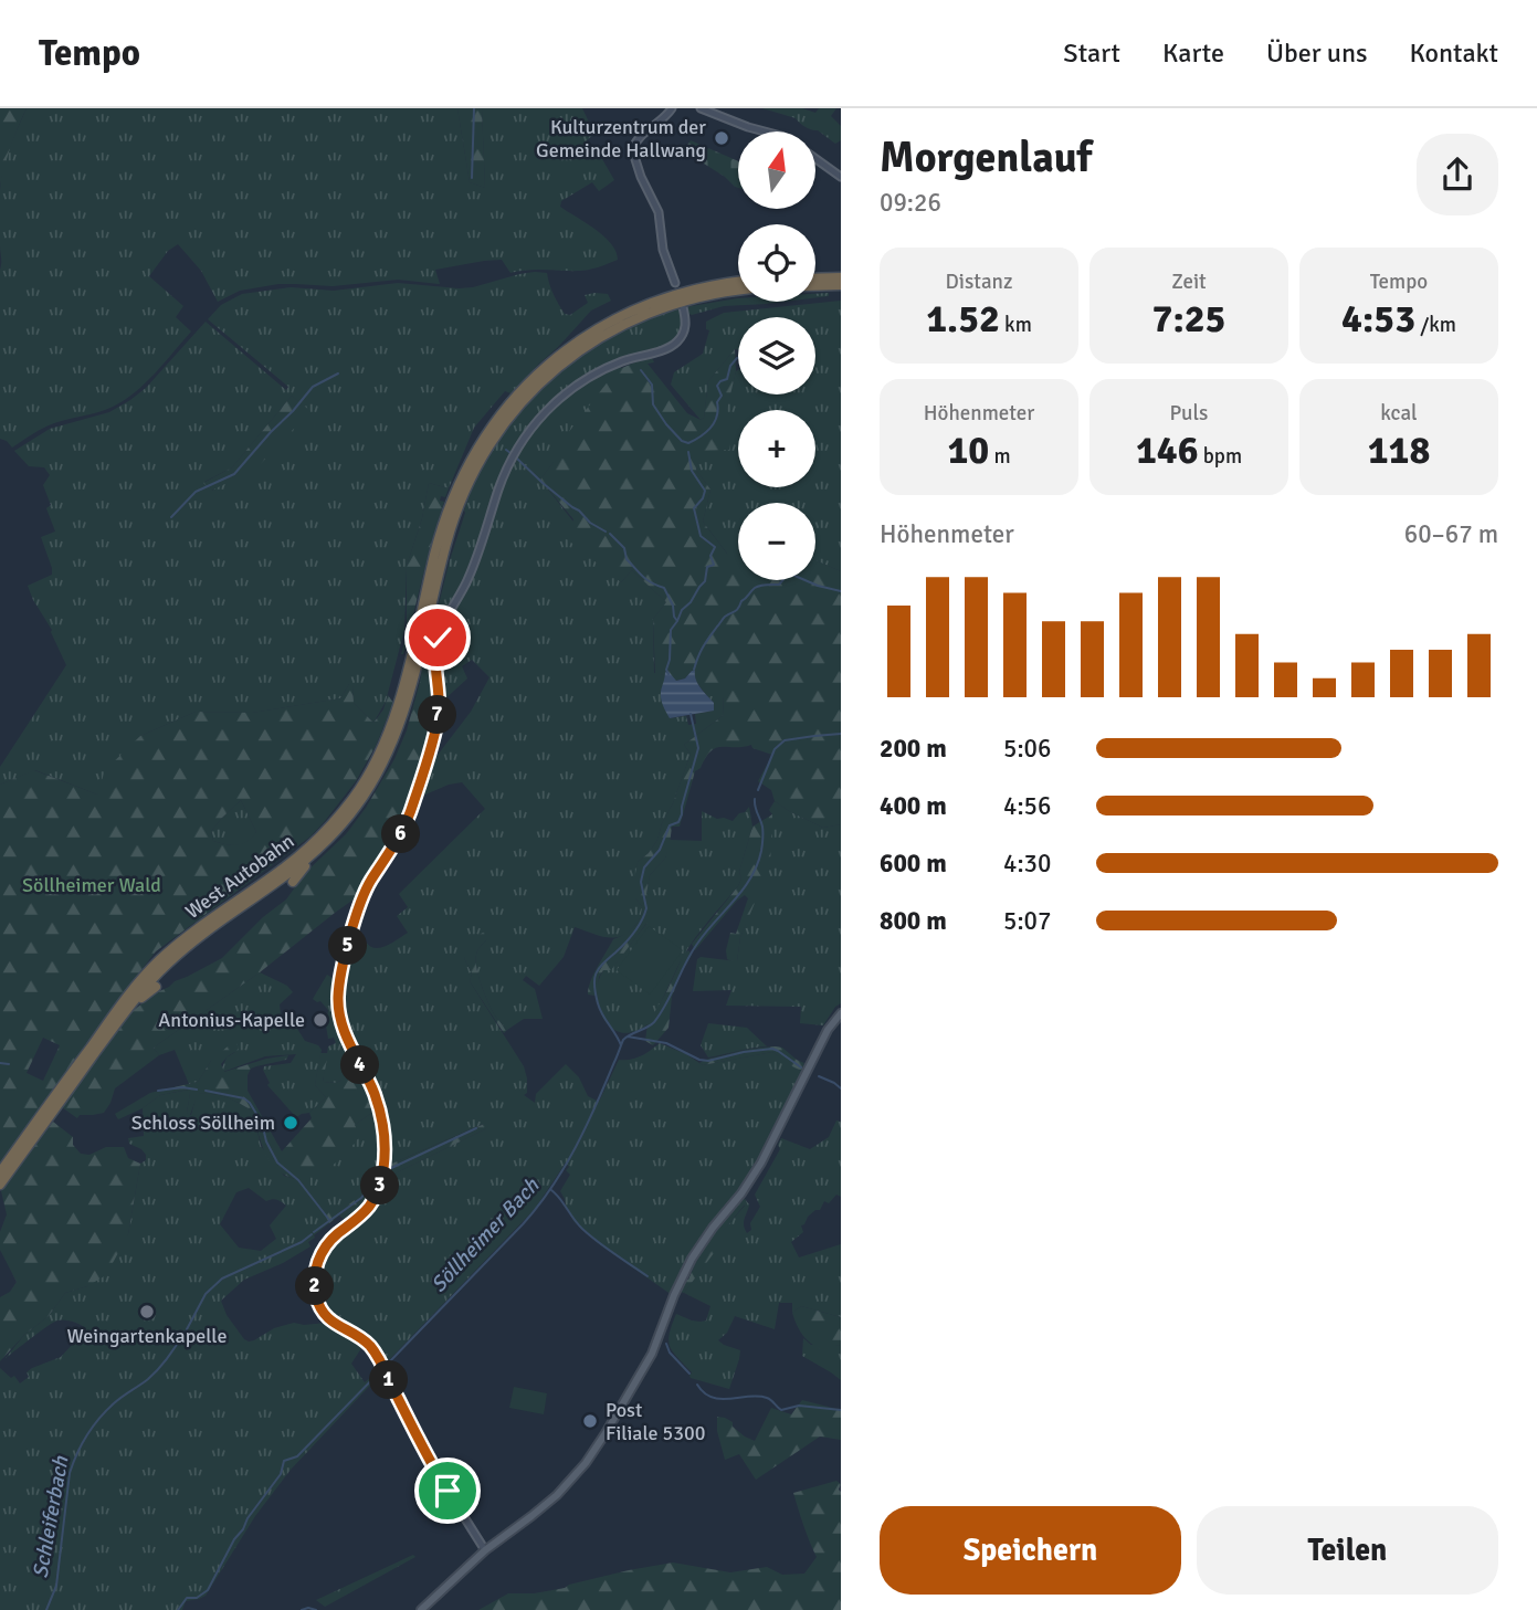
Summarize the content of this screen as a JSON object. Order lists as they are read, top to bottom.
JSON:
{
  "streets": {
    "highway": ["West Autobahn"]
  },
  "water": ["Söllheimer Bach", "Schleiferbach"],
  "parks": ["Söllheimer Wald"],
  "places": [
    "Kulturzentrum der Gemeinde Hallwang",
    "Antonius-Kapelle",
    "Schloss Söllheim",
    "Weingartenkapelle",
    "Post Filiale 5300"
  ],
  "north": "top",
  "page": {
    "header": "Tempo",
    "nav": [
      "Start",
      "Karte",
      "Über uns",
      "Kontakt"
    ],
    "heading": ["Morgenlauf", "09:26"],
    "map_buttons": ["+", "−"],
    "stats": [
      ["Distanz", "1.52 km"],
      ["Zeit", "7:25"],
      ["Tempo", "4:53 /km"],
      ["Höhenmeter", "10 m"],
      ["Puls", "146 bpm"],
      ["kcal", "118"]
    ],
    "chart": ["Höhenmeter", "60–67 m"],
    "pins": [
      "7",
      "6",
      "5",
      "4",
      "3",
      "2",
      "1"
    ],
    "list": [
      {
        "name": "200 m",
        "note": "5:06"
      },
      {
        "name": "400 m",
        "note": "4:56"
      },
      {
        "name": "600 m",
        "note": "4:30"
      },
      {
        "name": "800 m",
        "note": "5:07"
      }
    ],
    "buttons": ["Speichern", "Teilen"]
  }
}
